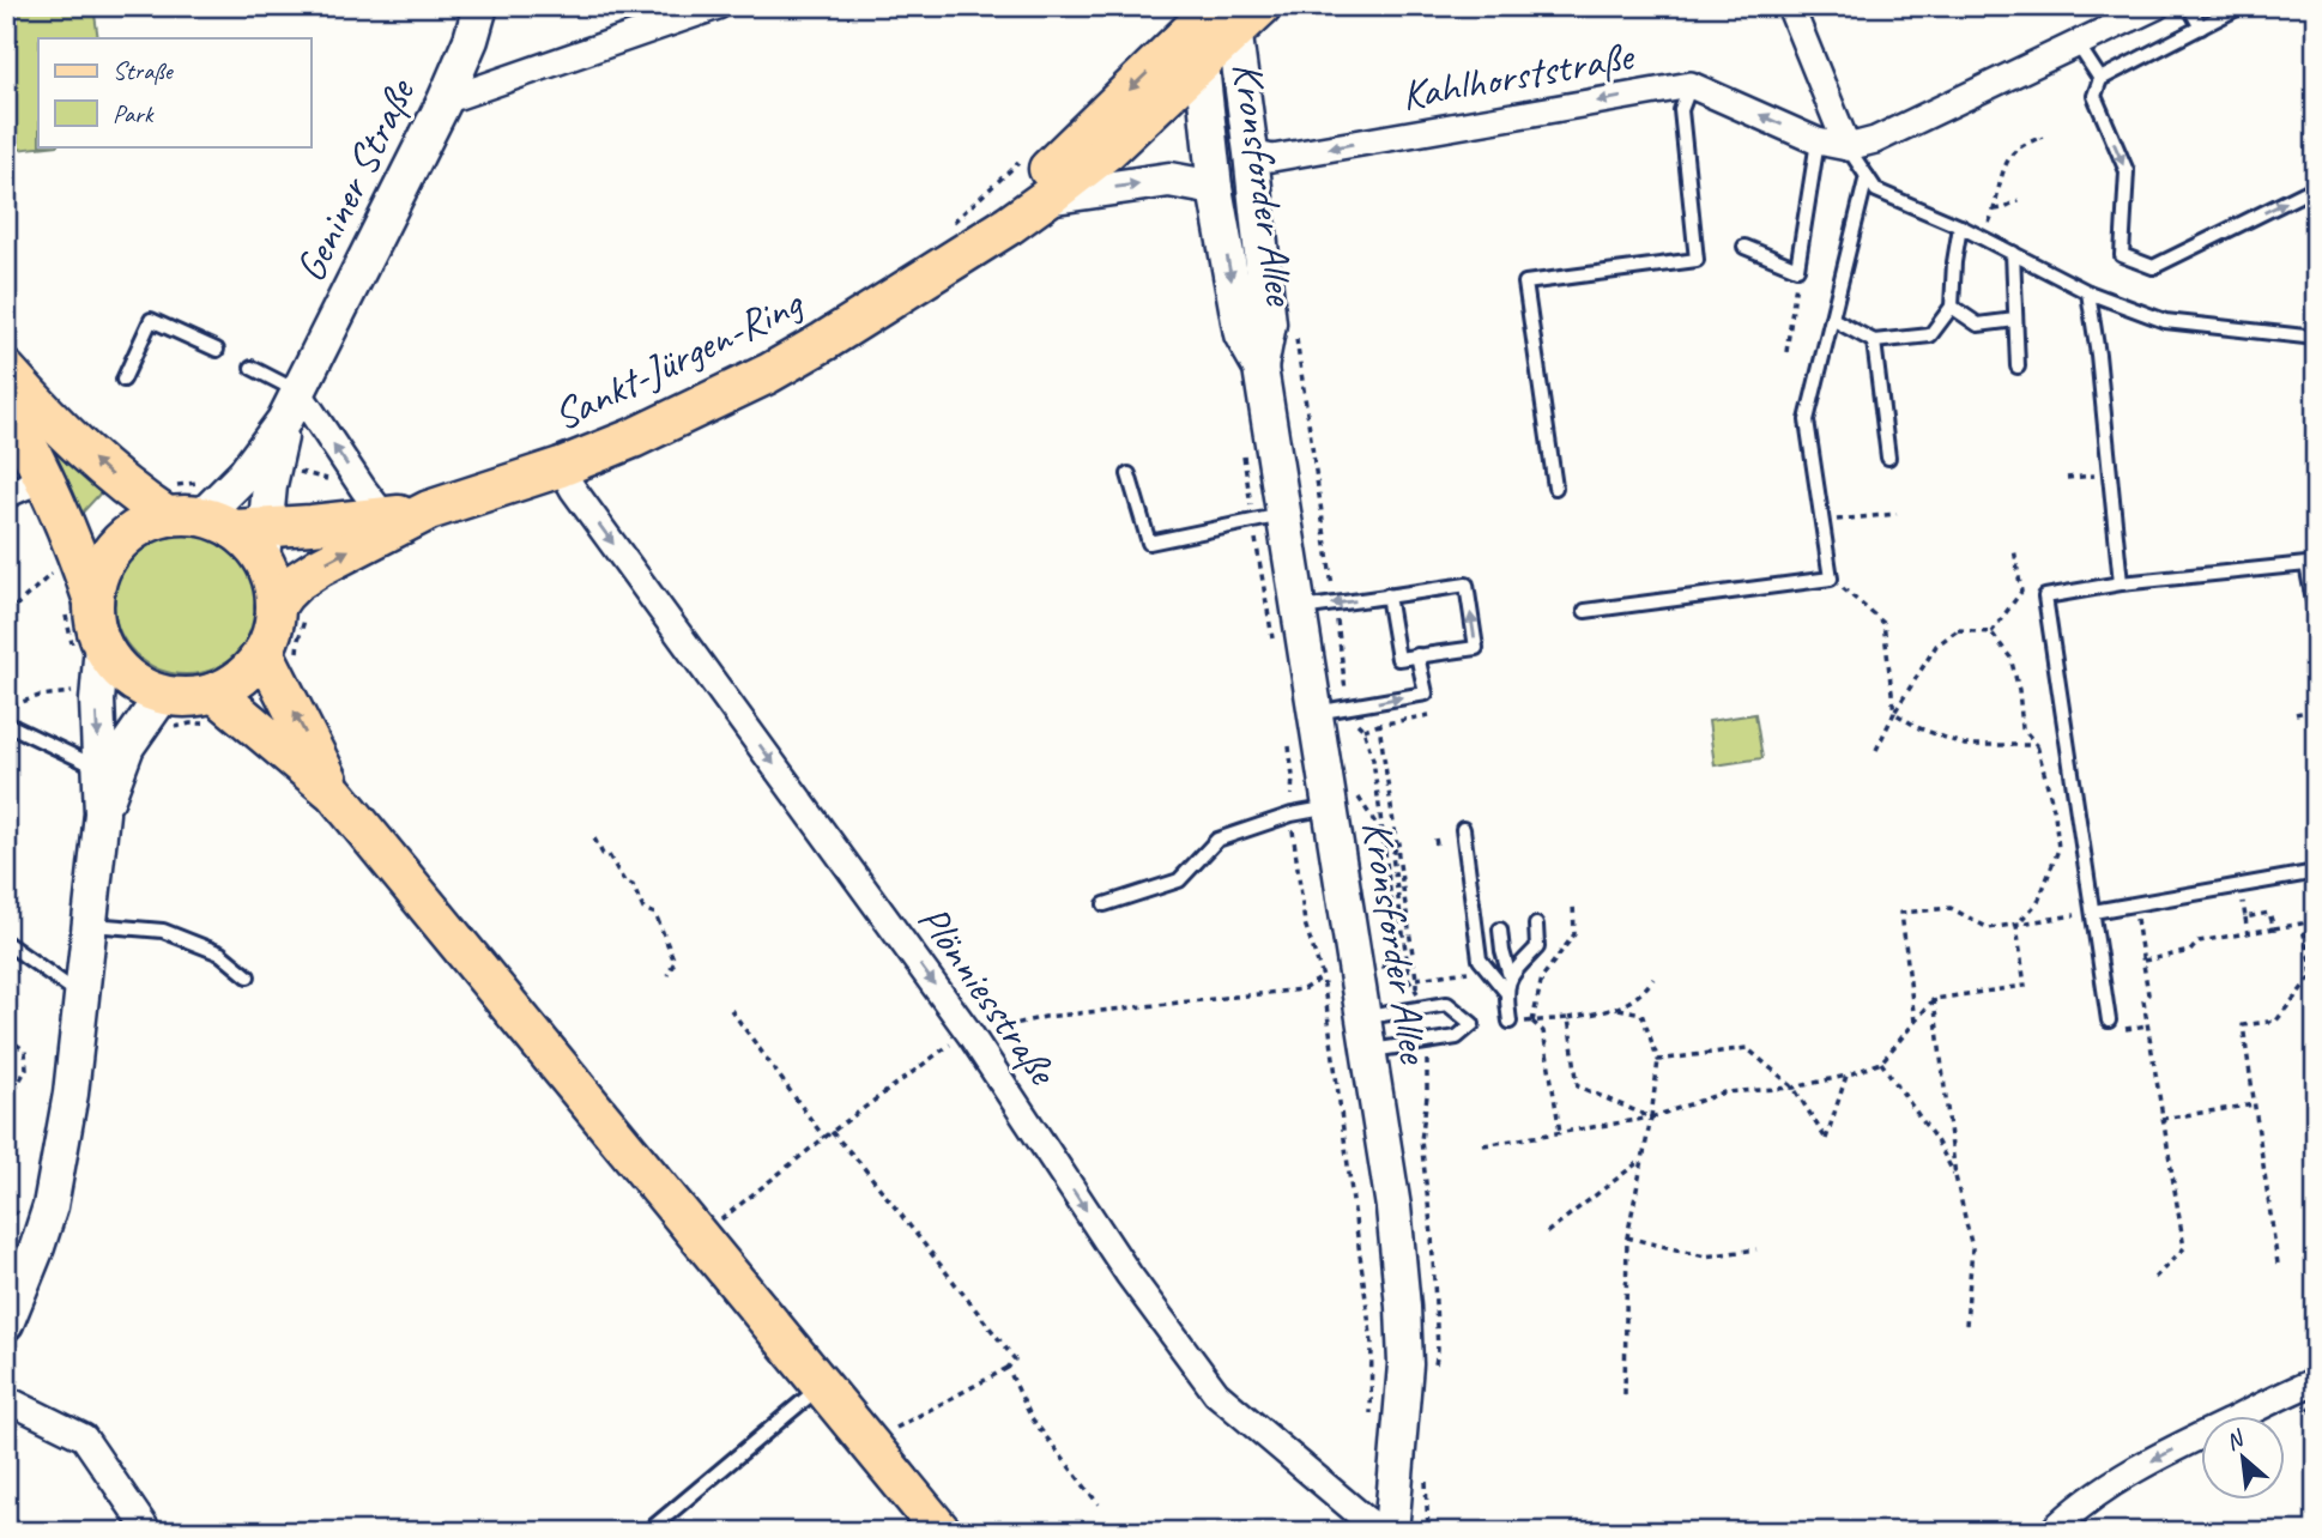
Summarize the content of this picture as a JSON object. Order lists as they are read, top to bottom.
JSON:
{
  "streets": {
    "main road": ["Geniner Straße", "Kronsforder Allee", "Sankt-Jürgen-Ring"],
    "street": ["Kahlhorststraße", "Plönniesstraße"]
  },
  "crossings": [
    ["Kahlhorststraße", "Kronsforder Allee"],
    ["Geniner Straße", "Sankt-Jürgen-Ring"],
    ["Kronsforder Allee", "Sankt-Jürgen-Ring"],
    ["Kronsforder Allee", "Plönniesstraße"],
    ["Sankt-Jürgen-Ring", "Plönniesstraße"]
  ],
  "one_way": ["Kahlhorststraße", "Plönniesstraße"],
  "legend": ["Straße", "Park"],
  "north": "top left"
}
